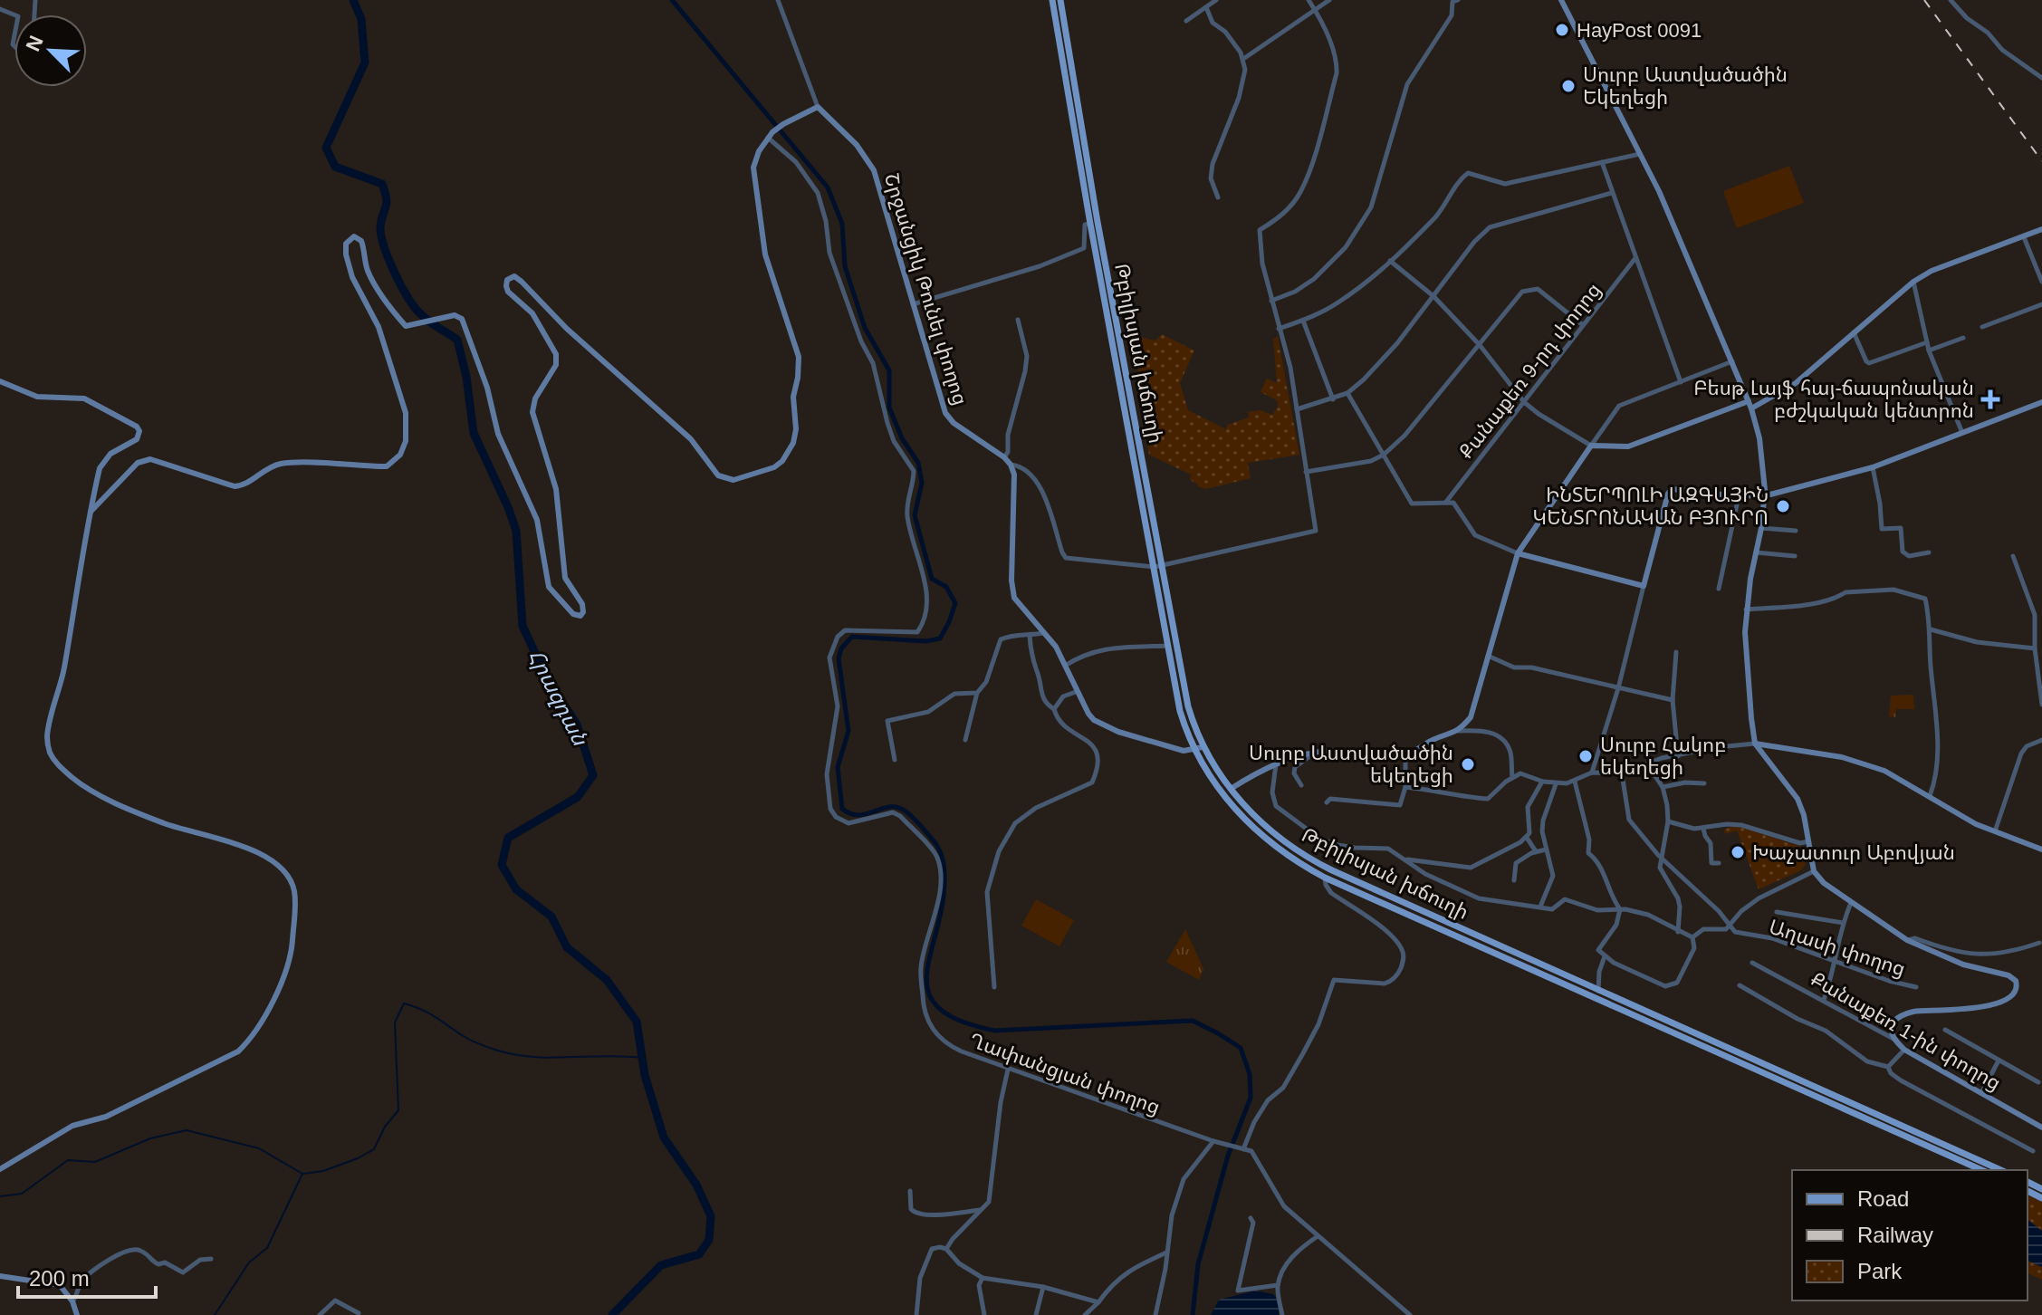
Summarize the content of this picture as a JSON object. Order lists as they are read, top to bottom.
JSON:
{
  "streets": {
    "main road": ["Թբիլիսյան խճուղի"],
    "street": [
      "Շրջանցիկ Թունել փողոց",
      "Քանաքեռ 9-րդ փողոց",
      "Աղասի փողոց",
      "Քանաքեռ 1-ին փողոց",
      "Ղափանցյան փողոց"
    ]
  },
  "water": ["Հրազդան"],
  "places": {
    "other": [
      "HayPost 0091",
      "Սուրբ Աստվածածին Եկեղեցի",
      "ԻՆՏԵՐՊՈԼԻ ԱԶԳԱՅԻՆ ԿԵՆՏՐՈՆԱԿԱՆ ԲՅՈՒՐՈ",
      "Սուրբ Հակոբ եկեղեցի",
      "Սուրբ Աստվածածին եկեղեցի",
      "Խաչատուր Աբովյան"
    ],
    "health": ["Բեսթ Լայֆ հայ-ճապոնական բժշկական կենտրոն"]
  },
  "legend": ["Road", "Railway", "Park"],
  "scale_bar": "200 m",
  "north": "top left"
}
